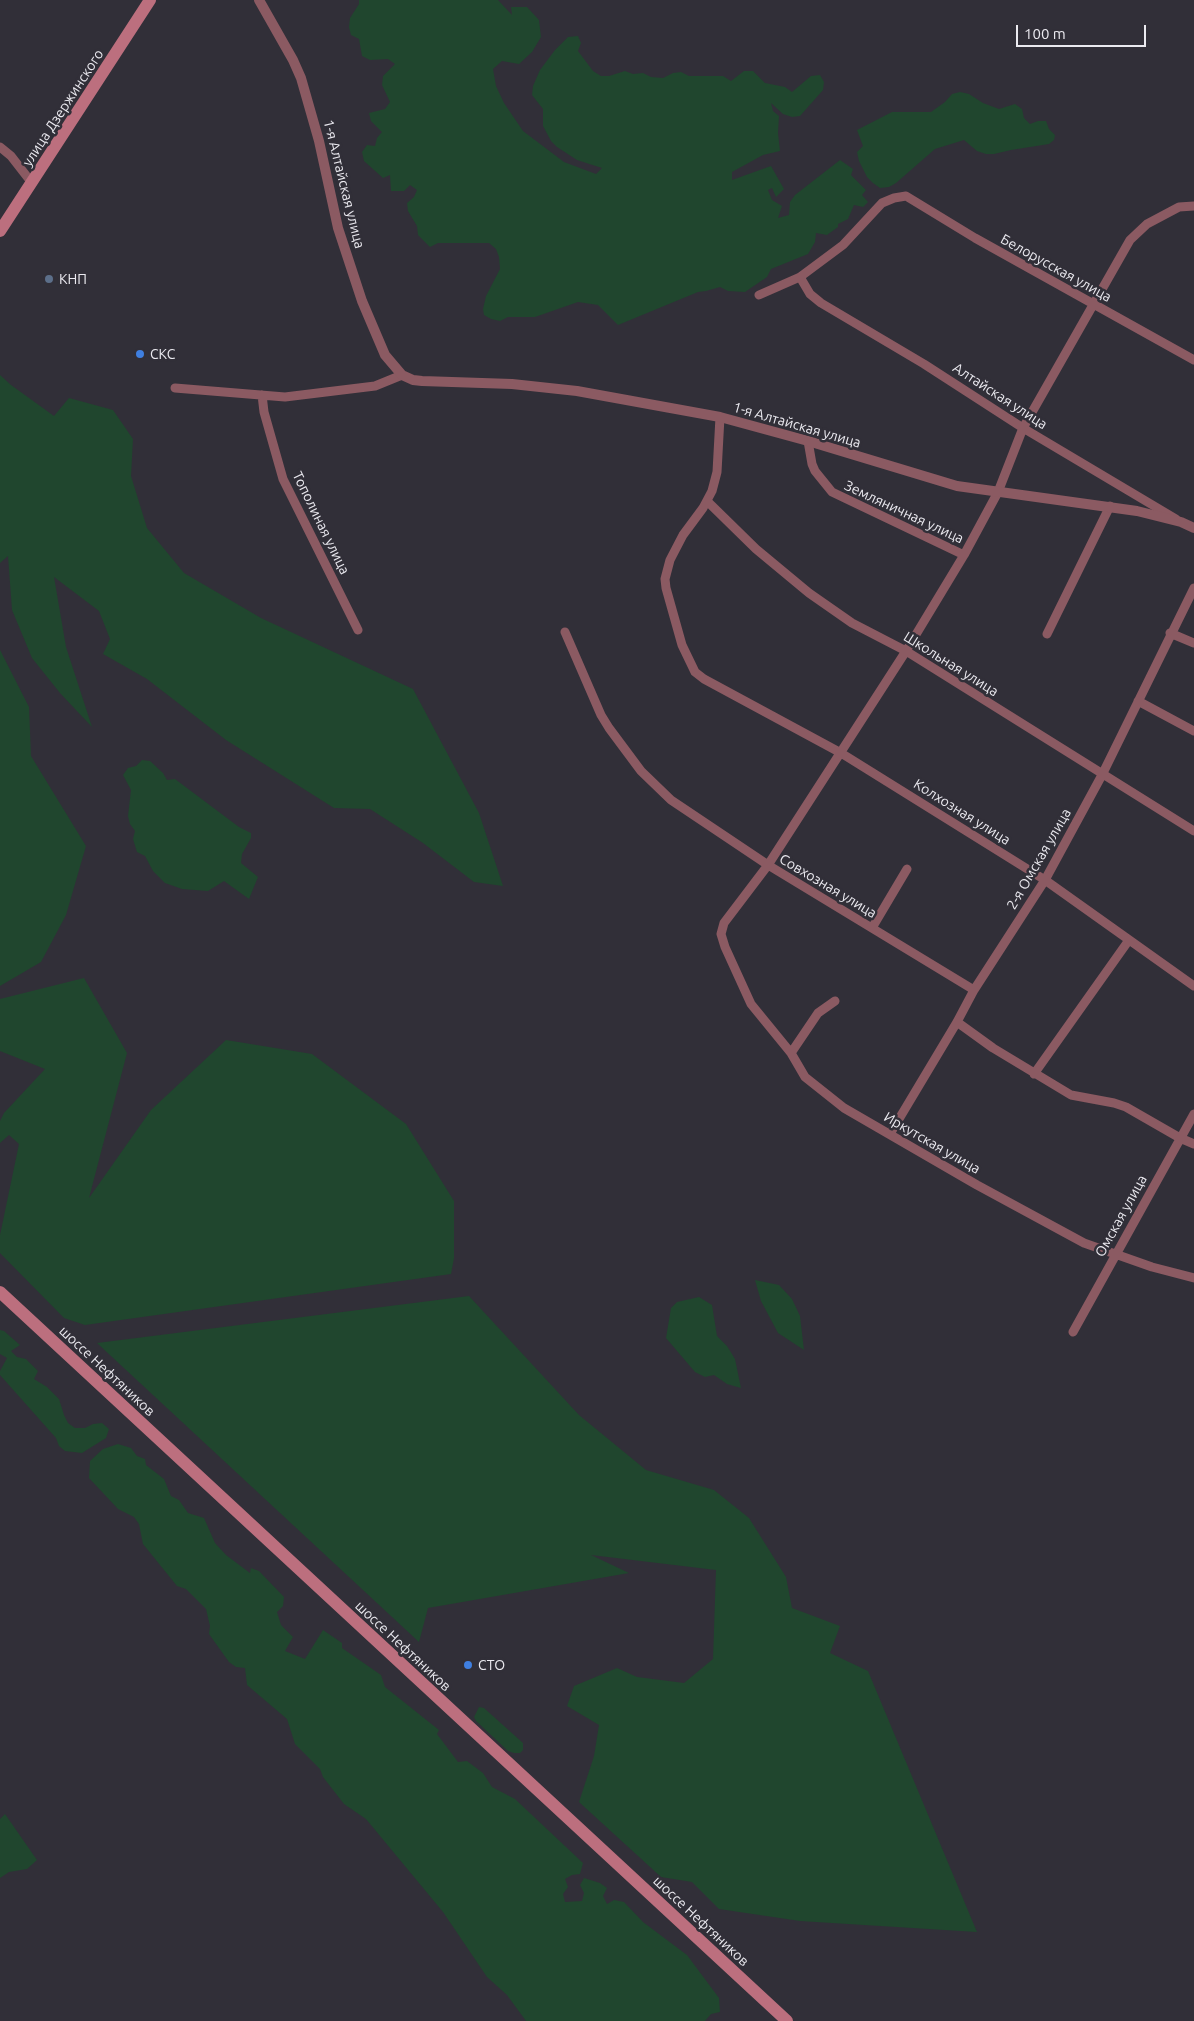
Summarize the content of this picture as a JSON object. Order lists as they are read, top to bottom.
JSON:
{
  "streets": {
    "main road": ["улица Дзержинского", "шоссе Нефтяников"],
    "street": [
      "1-я Алтайская улица",
      "Белорусская улица",
      "Алтайская улица",
      "Земляничная улица",
      "Тополиная улица",
      "Школьная улица",
      "Колхозная улица",
      "2-я Омская улица",
      "Совхозная улица",
      "Иркутская улица",
      "Омская улица"
    ]
  },
  "crossings": [
    ["1-я Алтайская улица", "Алтайская улица"],
    ["1-я Алтайская улица", "Земляничная улица"],
    ["Белорусская улица", "Алтайская улица"],
    ["Школьная улица", "Колхозная улица"],
    ["Школьная улица", "2-я Омская улица"],
    ["Колхозная улица", "2-я Омская улица"],
    ["2-я Омская улица", "Совхозная улица"],
    ["2-я Омская улица", "Иркутская улица"],
    ["Совхозная улица", "Иркутская улица"],
    ["Иркутская улица", "Омская улица"]
  ],
  "places": ["КНП", "СКС", "СТО"],
  "scale_bar": "100 m"
}
